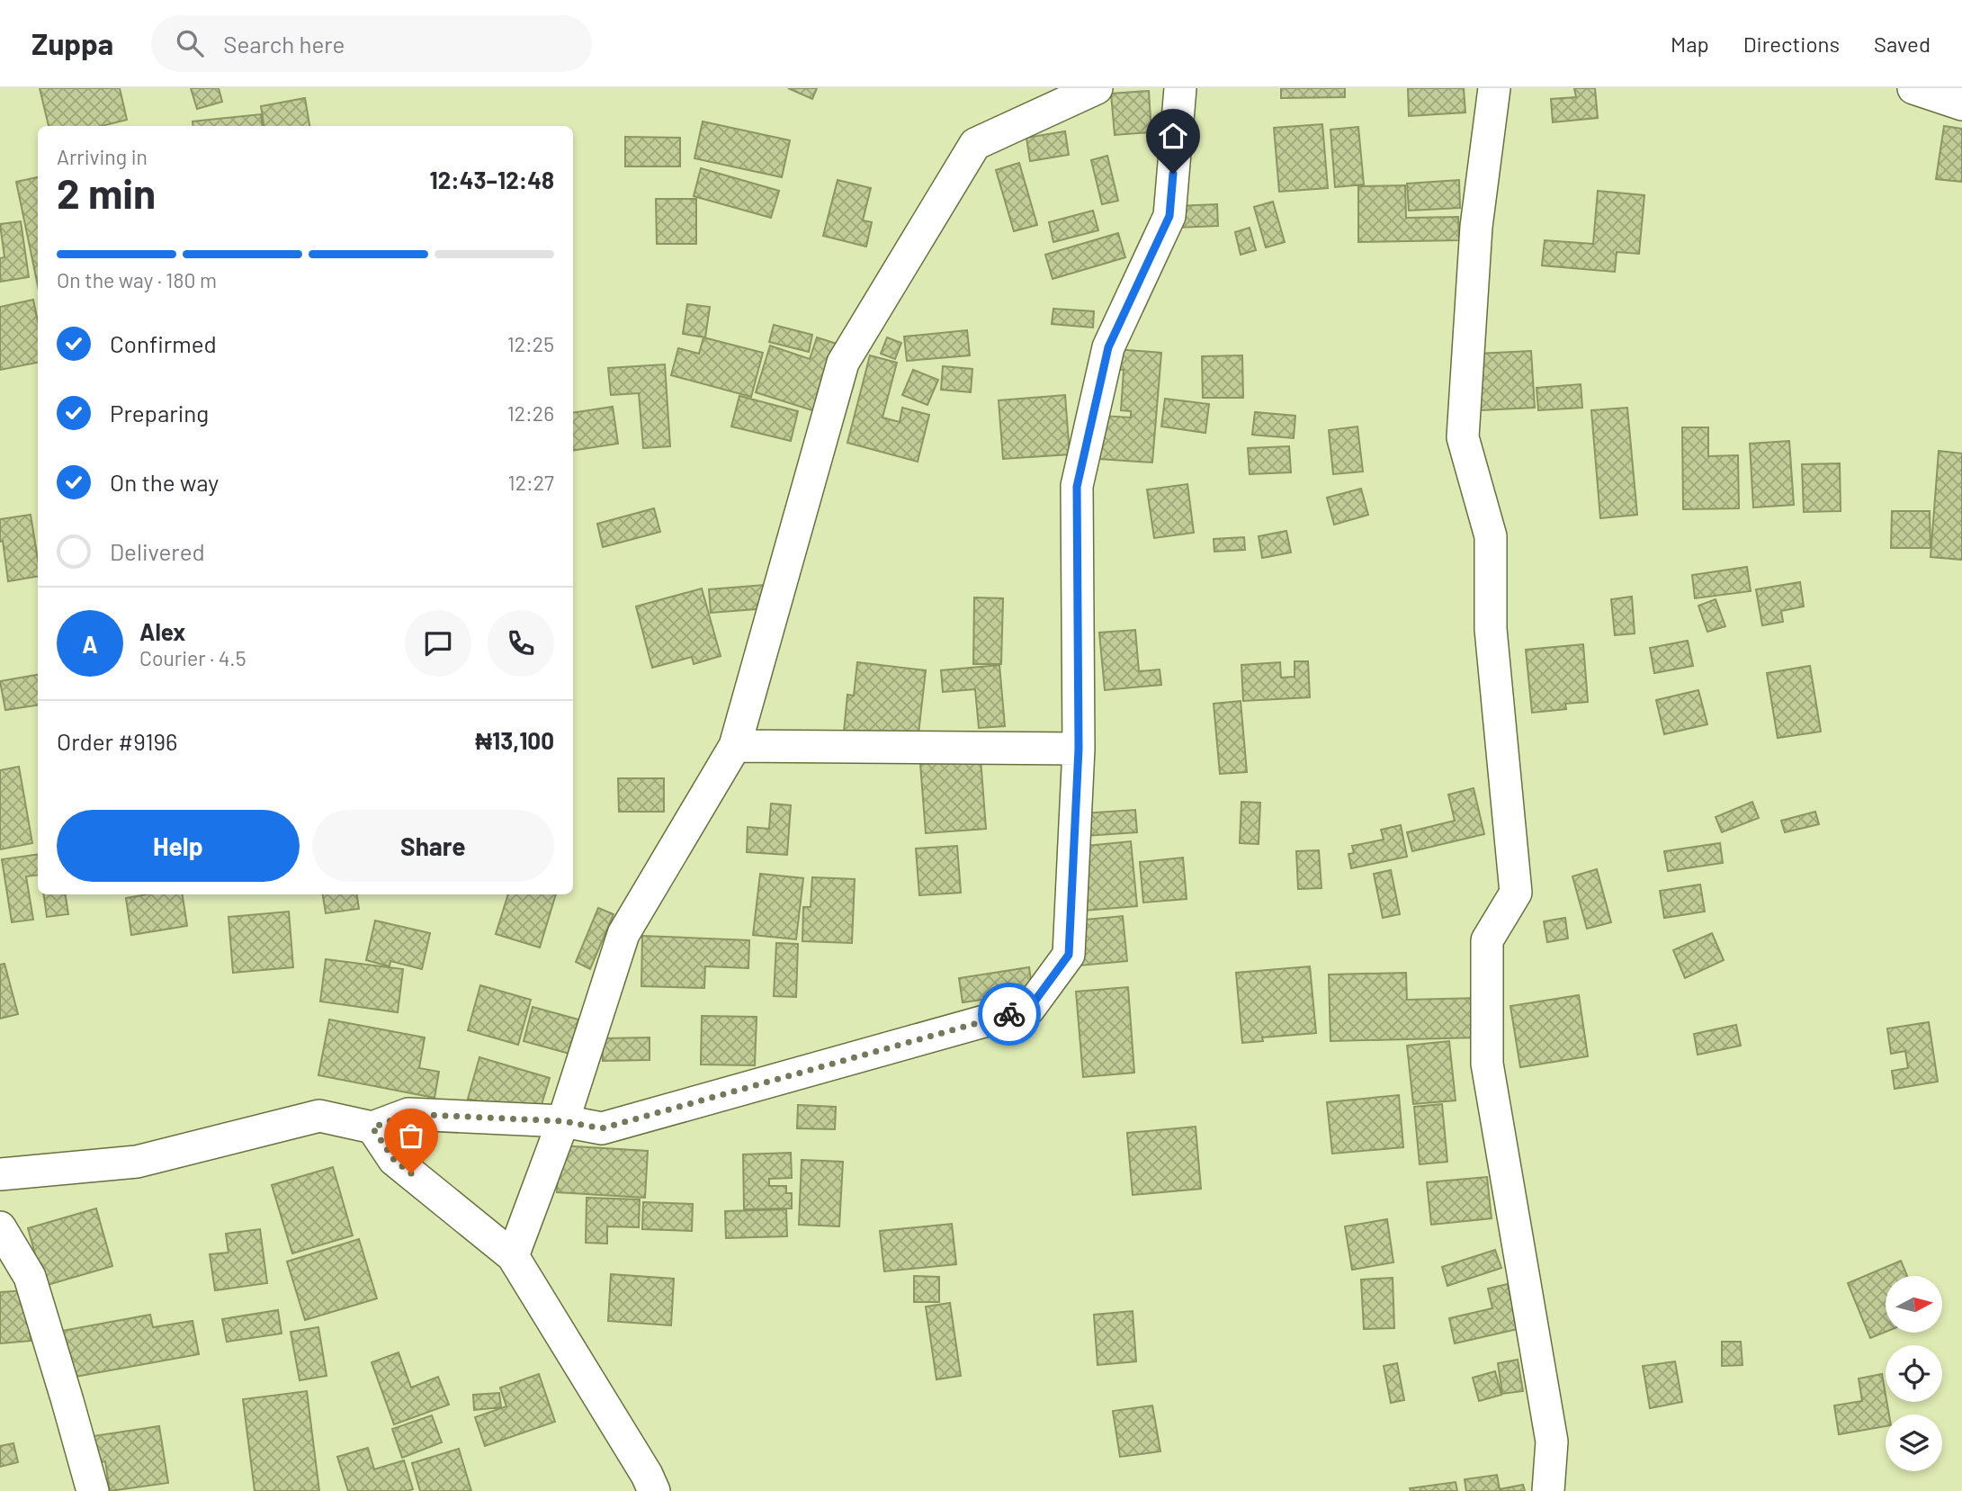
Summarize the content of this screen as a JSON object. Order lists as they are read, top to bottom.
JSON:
{
  "north": "right",
  "page": {
    "header": "Zuppa",
    "search": "Search here",
    "nav": ["Map", "Directions", "Saved"],
    "heading": ["2 min", "Arriving in", "12:43–12:48"],
    "panel": [
      "Alex",
      "Courier · 4.5",
      "Order #9196",
      "₦13,100"
    ],
    "bar": "On the way · 180 m",
    "list": [
      ["Confirmed", "12:25"],
      ["Preparing", "12:26"],
      ["On the way", "12:27"],
      "Delivered"
    ],
    "round": "A",
    "buttons": ["Help", "Share"]
  }
}
